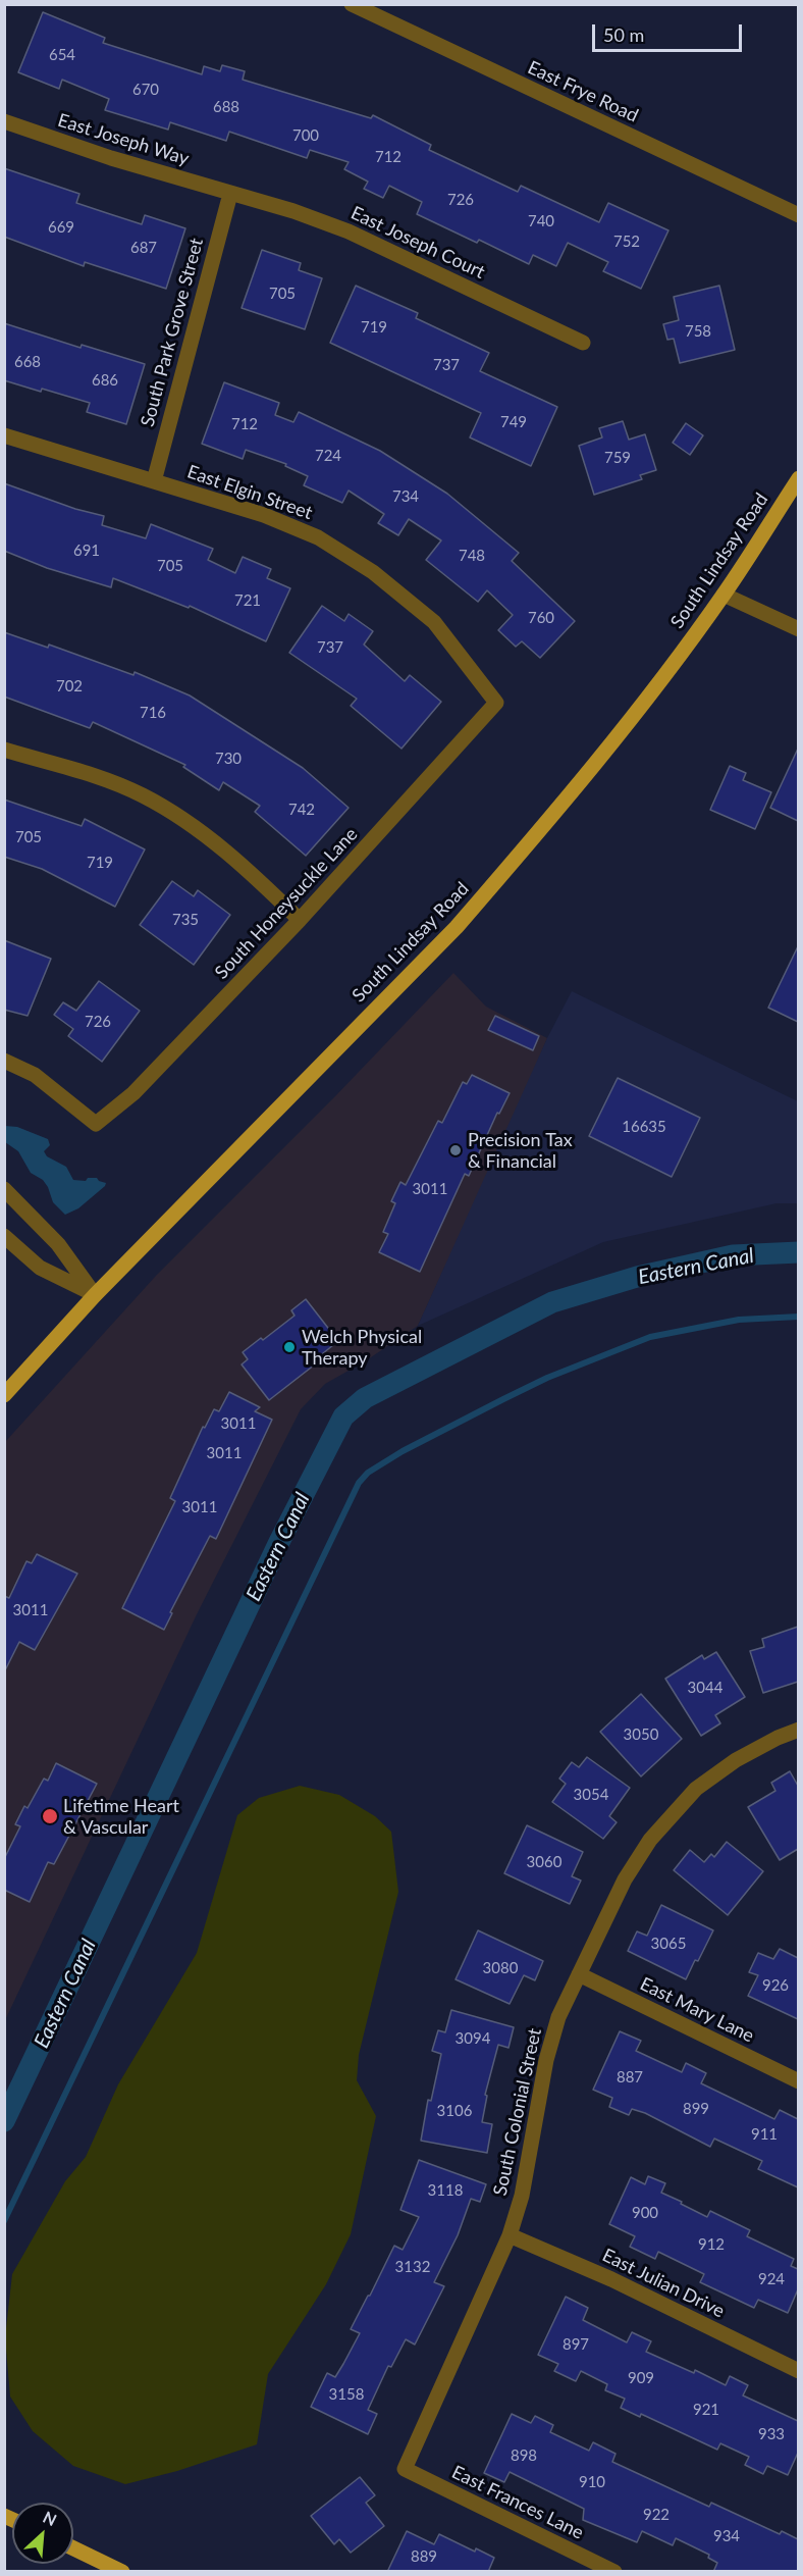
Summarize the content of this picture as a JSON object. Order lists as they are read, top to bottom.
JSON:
{
  "streets": {
    "main road": ["South Lindsay Road"],
    "street": [
      "East Frye Road",
      "East Joseph Way",
      "East Joseph Court",
      "South Park Grove Street",
      "East Elgin Street",
      "South Honeysuckle Lane",
      "East Mary Lane",
      "South Colonial Street",
      "East Julian Drive",
      "East Frances Lane"
    ]
  },
  "crossings": [
    ["East Joseph Way", "East Joseph Court"],
    ["East Joseph Way", "South Park Grove Street"],
    ["East Joseph Court", "South Park Grove Street"],
    ["South Park Grove Street", "East Elgin Street"],
    ["East Elgin Street", "South Honeysuckle Lane"],
    ["East Mary Lane", "South Colonial Street"],
    ["South Colonial Street", "East Julian Drive"],
    ["South Colonial Street", "East Frances Lane"]
  ],
  "water": ["Eastern Canal"],
  "places": ["Precision Tax & Financial", "Welch Physical Therapy", "Lifetime Heart & Vascular"],
  "house_numbers": [
    "654",
    "670",
    "688",
    "700",
    "712",
    "726",
    "740",
    "669",
    "752",
    "687",
    "705",
    "719",
    "758",
    "668",
    "737",
    "686",
    "749",
    "712",
    "724",
    "759",
    "734",
    "691",
    "748",
    "705",
    "721",
    "760",
    "737",
    "702",
    "716",
    "730",
    "742",
    "705",
    "719",
    "735",
    "726",
    "16635",
    "3011",
    "3011",
    "3011",
    "3011",
    "3011",
    "3044",
    "3050",
    "3054",
    "3060",
    "3065",
    "3080",
    "926",
    "3094",
    "887",
    "899",
    "3106",
    "911",
    "3118",
    "900",
    "912",
    "3132",
    "924",
    "897",
    "909",
    "3158",
    "921",
    "933",
    "898",
    "910",
    "922",
    "934",
    "889"
  ],
  "scale_bar": "50 m",
  "north": "top right"
}
